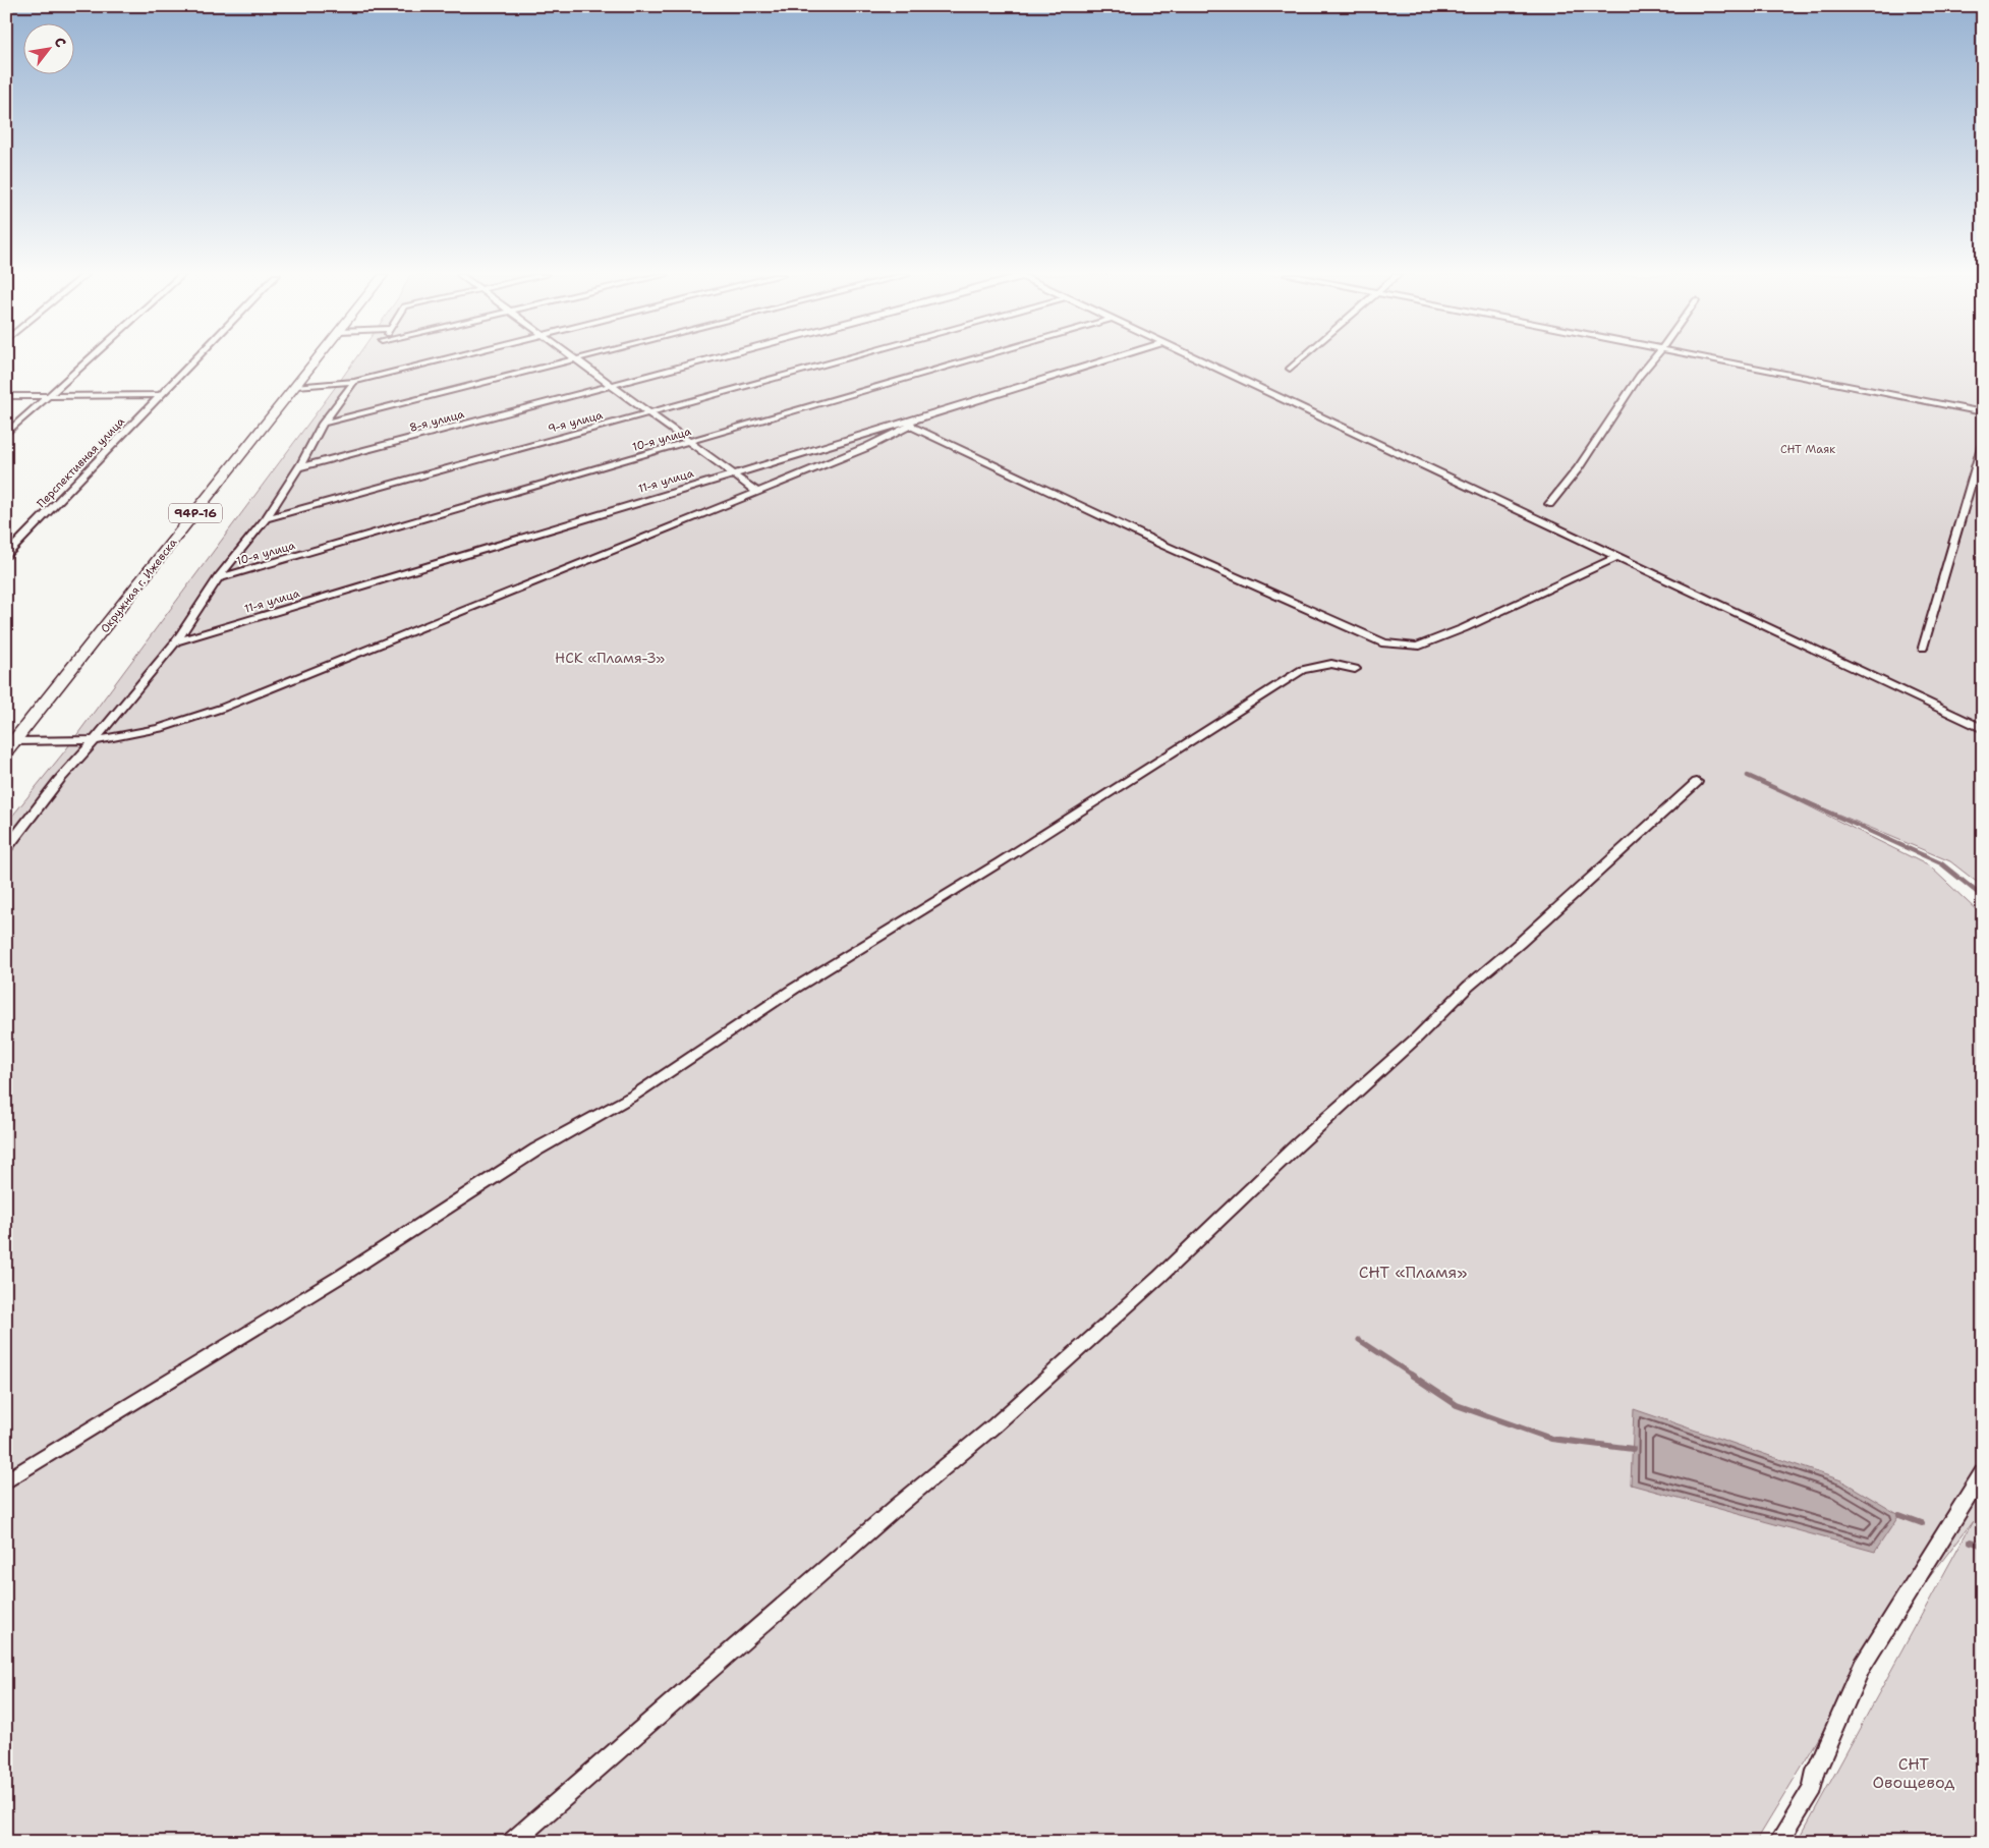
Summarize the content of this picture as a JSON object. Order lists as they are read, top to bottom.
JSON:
{
  "streets": {
    "main road": ["94Р-16", "Окружная г. Ижевска"],
    "street": [
      "8-я улица",
      "9-я улица",
      "10-я улица",
      "Перспективная улица",
      "11-я улица"
    ]
  },
  "parks": [
    "СНТ Маяк",
    "НСК «Пламя-3»",
    "СНТ «Пламя»",
    "СНТ Овощевод"
  ],
  "north": "top right"
}
